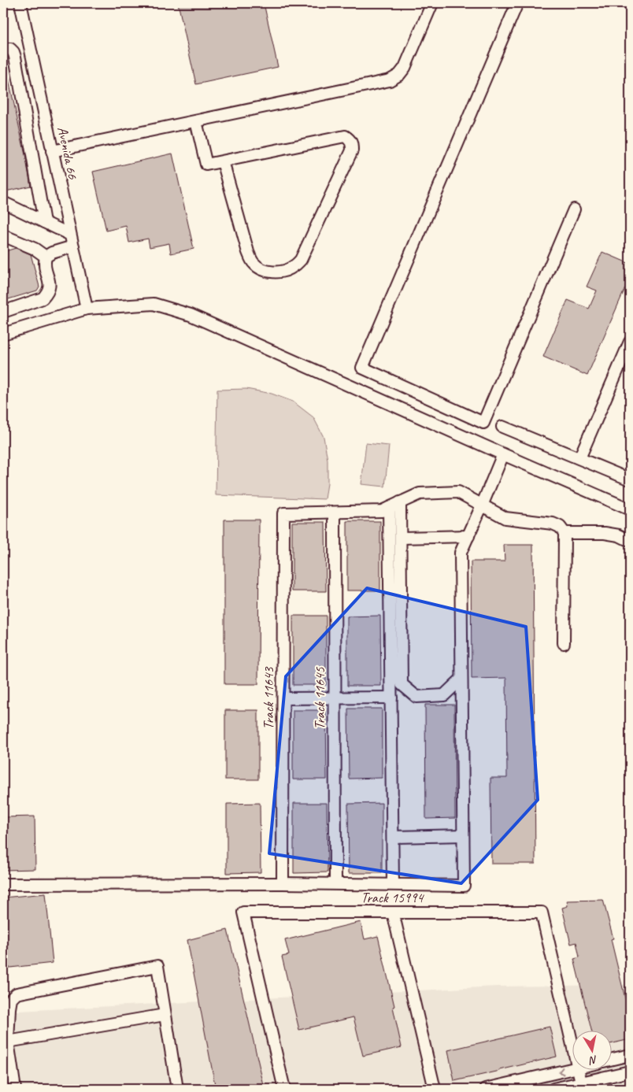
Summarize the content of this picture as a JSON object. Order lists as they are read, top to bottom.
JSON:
{
  "streets": {
    "street": [
      "Avenida 66",
      "Track 11643",
      "Track 11645",
      "Track 15994"
    ]
  },
  "crossings": [
    ["Track 11643", "Track 11645"]
  ],
  "north": "bottom"
}
